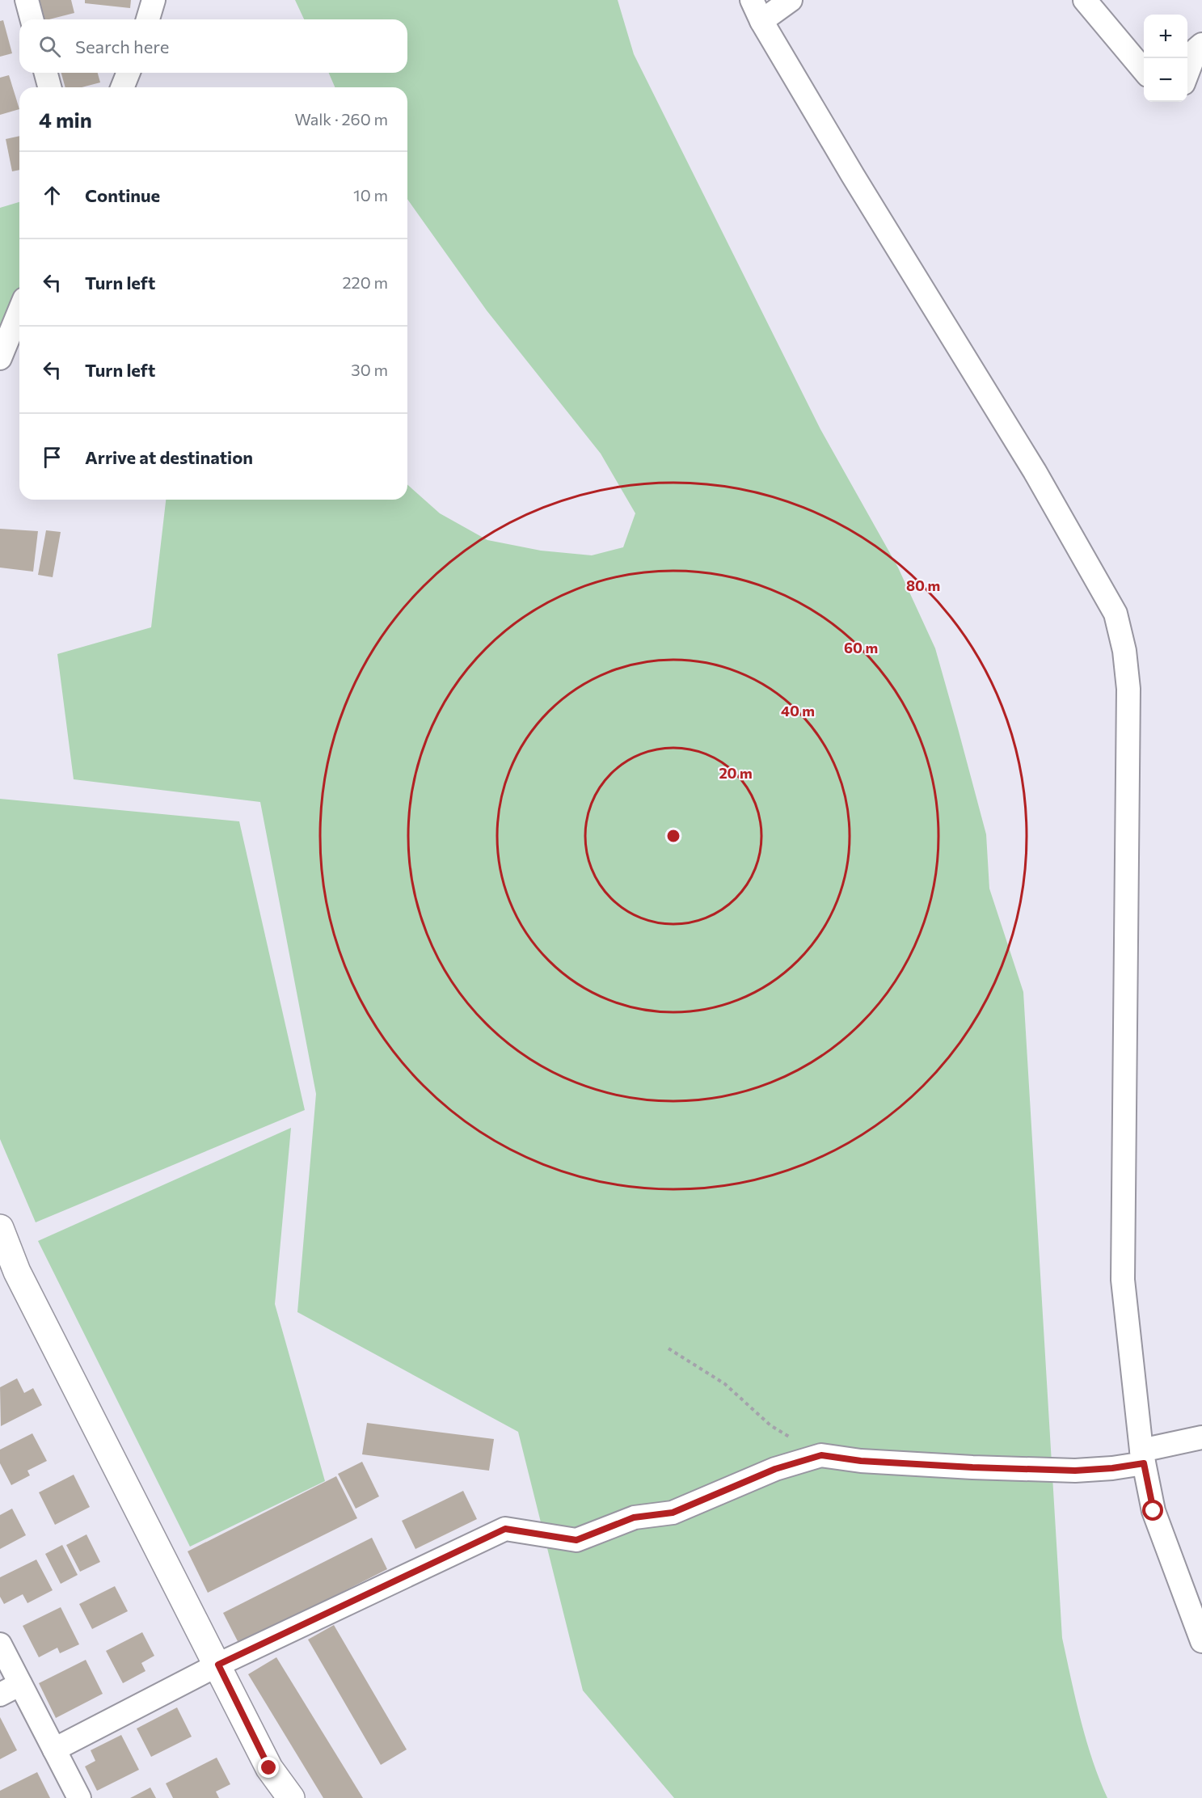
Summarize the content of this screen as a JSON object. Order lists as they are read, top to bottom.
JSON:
{
  "page": {
    "map_buttons": ["+", "−"],
    "search": "Search here",
    "heading": ["4 min", "Walk · 260 m"],
    "list": [
      ["Continue", "10 m"],
      ["Turn left", "220 m"],
      ["Turn left", "30 m"],
      "Arrive at destination"
    ]
  },
  "rings": [
    "80 m",
    "60 m",
    "40 m",
    "20 m"
  ]
}
